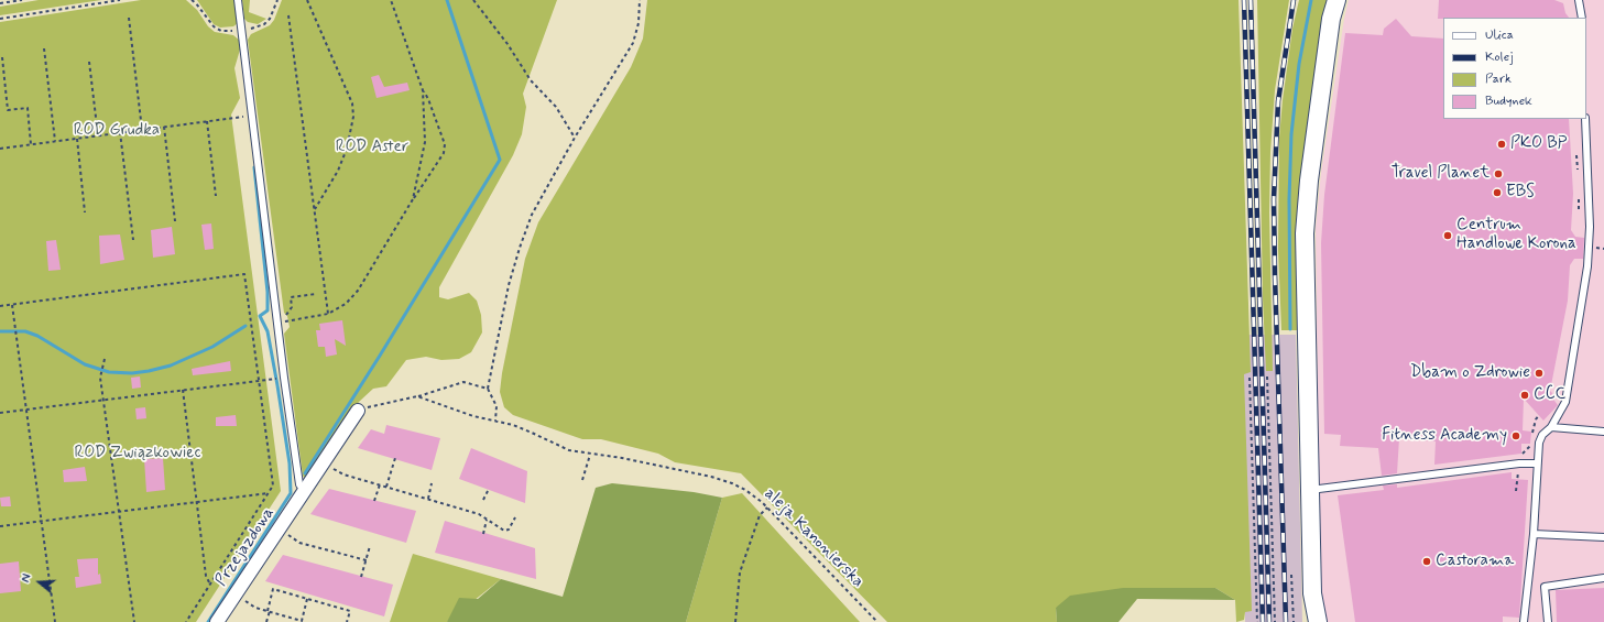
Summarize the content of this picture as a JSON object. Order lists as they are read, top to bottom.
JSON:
{
  "streets": {
    "street": ["Przejazdowa"],
    "path": ["aleja Kanonierska"]
  },
  "parks": ["ROD Grudka", "ROD Aster", "ROD Związkowiec"],
  "places": [
    "PKO BP",
    "Travel Planet",
    "EBS",
    "Centrum Handlowe Korona",
    "Dbam o Zdrowie",
    "CCC",
    "Fitness Academy",
    "Castorama"
  ],
  "legend": [
    "Ulica",
    "Kolej",
    "Park",
    "Budynek"
  ],
  "north": "left"
}
